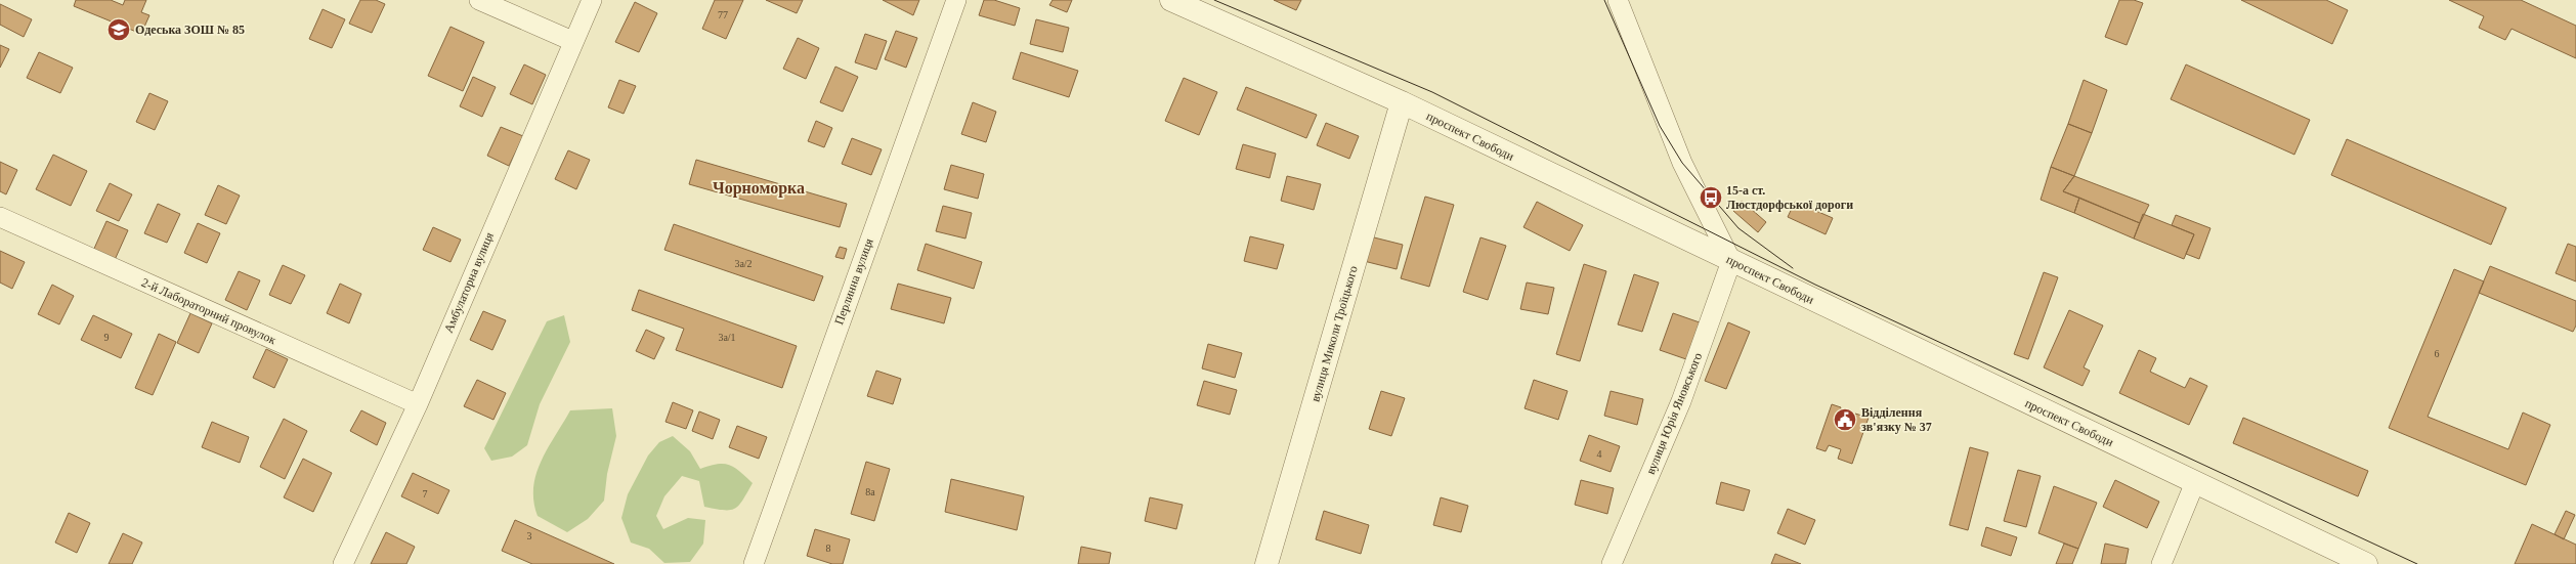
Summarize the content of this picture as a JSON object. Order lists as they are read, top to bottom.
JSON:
{
  "streets": {
    "street": [
      "проспект Свободи",
      "Перлинна вулиця",
      "Амбулаторна вулиця",
      "2-й Лабораторний провулок",
      "вулиця Миколи Троїцького",
      "вулиця Юрія Яновського"
    ]
  },
  "crossings": [
    ["проспект Свободи", "вулиця Миколи Троїцького"],
    ["проспект Свободи", "вулиця Юрія Яновського"],
    ["Амбулаторна вулиця", "2-й Лабораторний провулок"]
  ],
  "districts": ["Чорноморка"],
  "places": {
    "school or university": ["Одеська ЗОШ № 85"],
    "bus stop": ["15-а ст. Люстдорфської дороги"],
    "public building": ["Відділення зв'язку № 37"]
  },
  "house_numbers": [
    "77",
    "3а/2",
    "9",
    "3а/1",
    "6",
    "4",
    "8а",
    "7",
    "3",
    "8"
  ]
}
